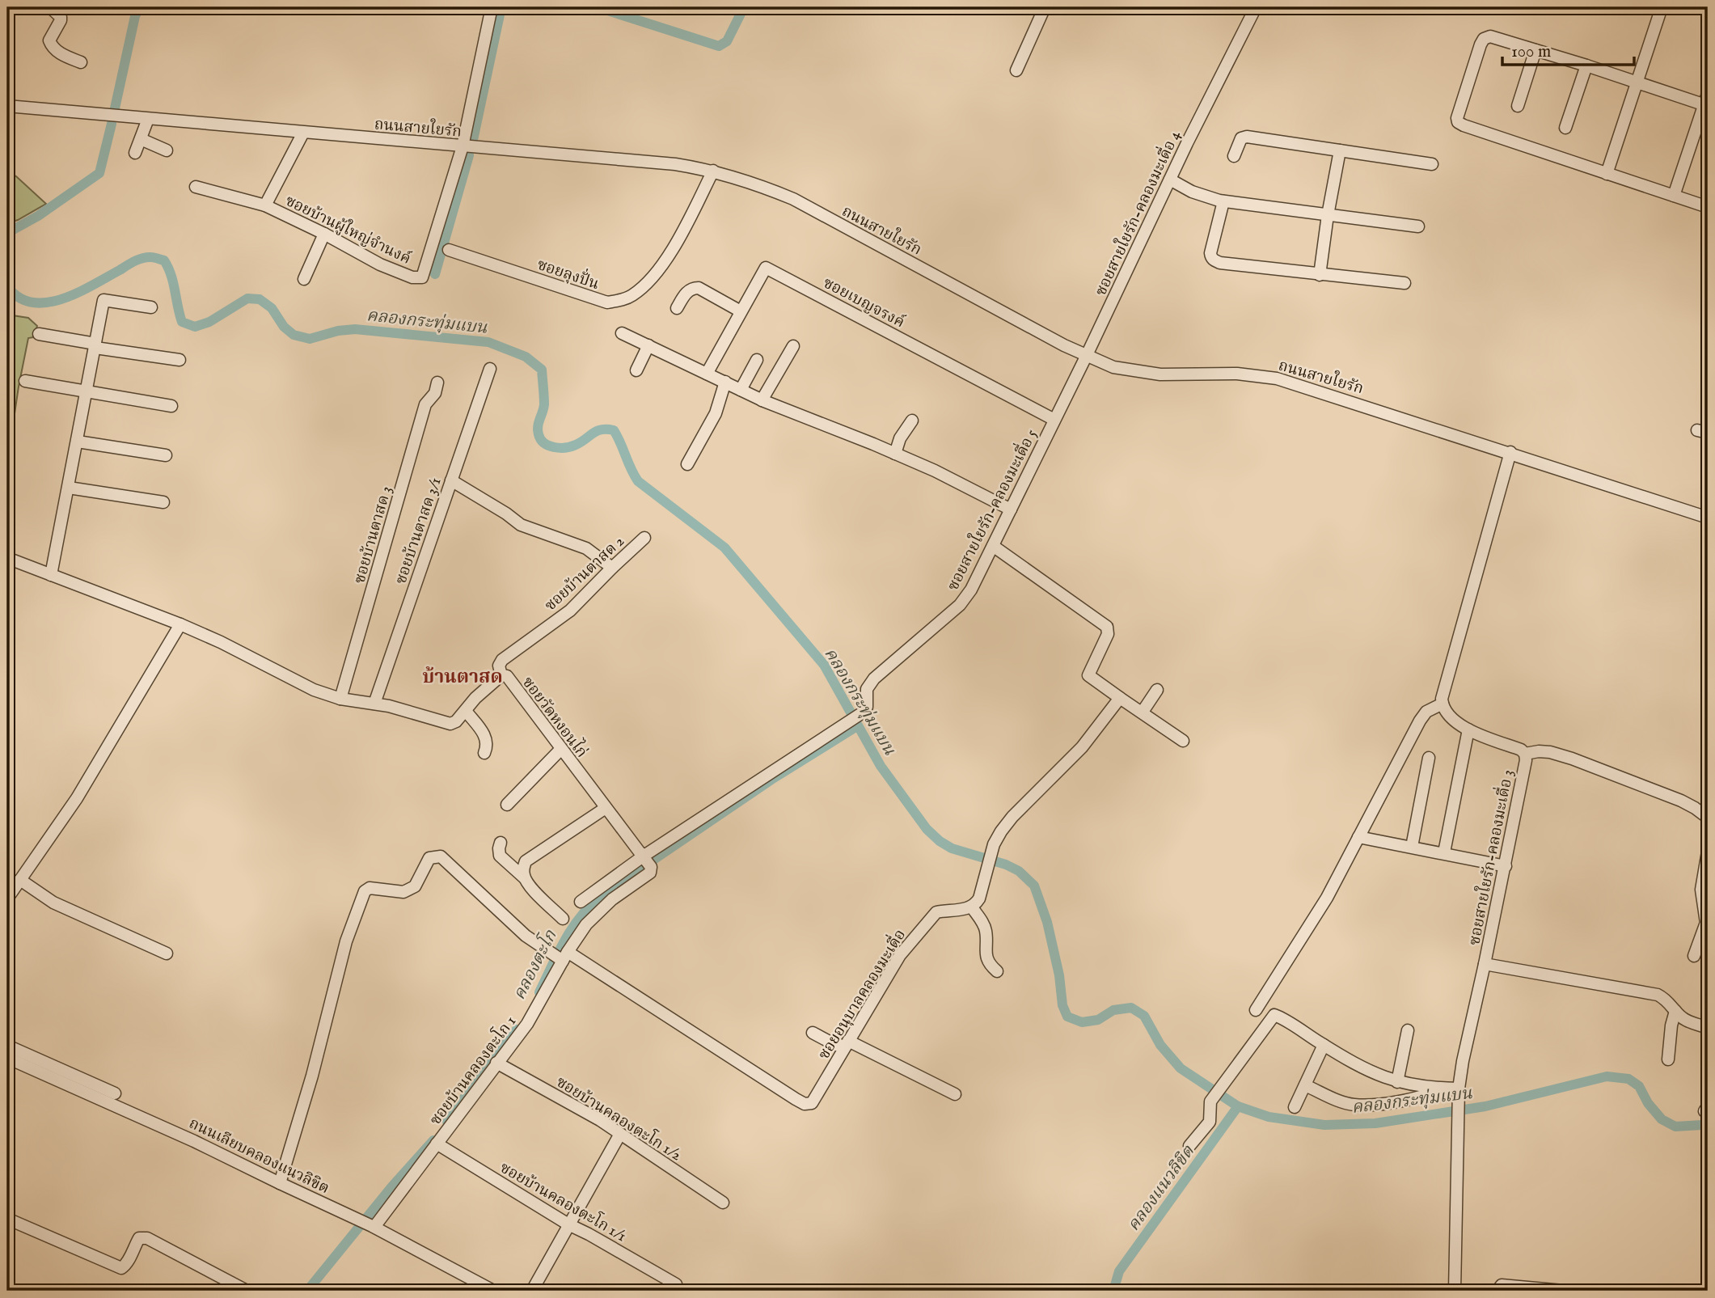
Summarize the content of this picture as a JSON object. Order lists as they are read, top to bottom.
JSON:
{
  "streets": {
    "street": [
      "ถนนสายใยรัก",
      "ซอยสายใยรัก-คลองมะเดื่อ 4",
      "ซอยบ้านผู้ใหญ่จำนงค์",
      "ซอยลุงปั่น",
      "ซอยเบญจรงค์",
      "ซอยสายใยรัก-คลองมะเดื่อ 5",
      "ซอยบ้านตาสด 3/1",
      "ซอยบ้านตาสด 3",
      "ซอยบ้านตาสด 2",
      "ซอยวัดหงอนไก่",
      "ซอยสายใยรัก-คลองมะเดื่อ 3",
      "ซอยอนุบาลคลองมะเดื่อ",
      "ซอยบ้านคลองตะโก 1",
      "ซอยบ้านคลองตะโก 1/2",
      "ถนนเลียบคลองแนวลิขิต",
      "ซอยบ้านคลองตะโก 1/1"
    ]
  },
  "crossings": [
    ["ถนนสายใยรัก", "ซอยสายใยรัก-คลองมะเดื่อ 4"],
    ["ถนนสายใยรัก", "ซอยบ้านผู้ใหญ่จำนงค์"],
    ["ถนนสายใยรัก", "ซอยลุงปั่น"],
    ["ถนนสายใยรัก", "ซอยสายใยรัก-คลองมะเดื่อ 5"],
    ["ซอยสายใยรัก-คลองมะเดื่อ 4", "ซอยสายใยรัก-คลองมะเดื่อ 5"],
    ["ซอยเบญจรงค์", "ซอยสายใยรัก-คลองมะเดื่อ 5"],
    ["ซอยสายใยรัก-คลองมะเดื่อ 5", "ซอยวัดหงอนไก่"],
    ["ซอยสายใยรัก-คลองมะเดื่อ 5", "ซอยบ้านคลองตะโก 1"],
    ["ซอยบ้านตาสด 3/1", "ซอยวัดหงอนไก่"],
    ["ซอยบ้านตาสด 3", "ซอยวัดหงอนไก่"],
    ["ซอยบ้านตาสด 2", "ซอยวัดหงอนไก่"],
    ["ซอยวัดหงอนไก่", "ซอยบ้านคลองตะโก 1"],
    ["ซอยอนุบาลคลองมะเดื่อ", "ซอยบ้านคลองตะโก 1"],
    ["ซอยบ้านคลองตะโก 1", "ซอยบ้านคลองตะโก 1/2"],
    ["ซอยบ้านคลองตะโก 1", "ถนนเลียบคลองแนวลิขิต"],
    ["ซอยบ้านคลองตะโก 1", "ซอยบ้านคลองตะโก 1/1"]
  ],
  "districts": ["บ้านตาสด"],
  "water": ["คลองกระทุ่มแบน", "คลองตะโก", "คลองแนวลิขิต"],
  "scale_bar": "100 m"
}
